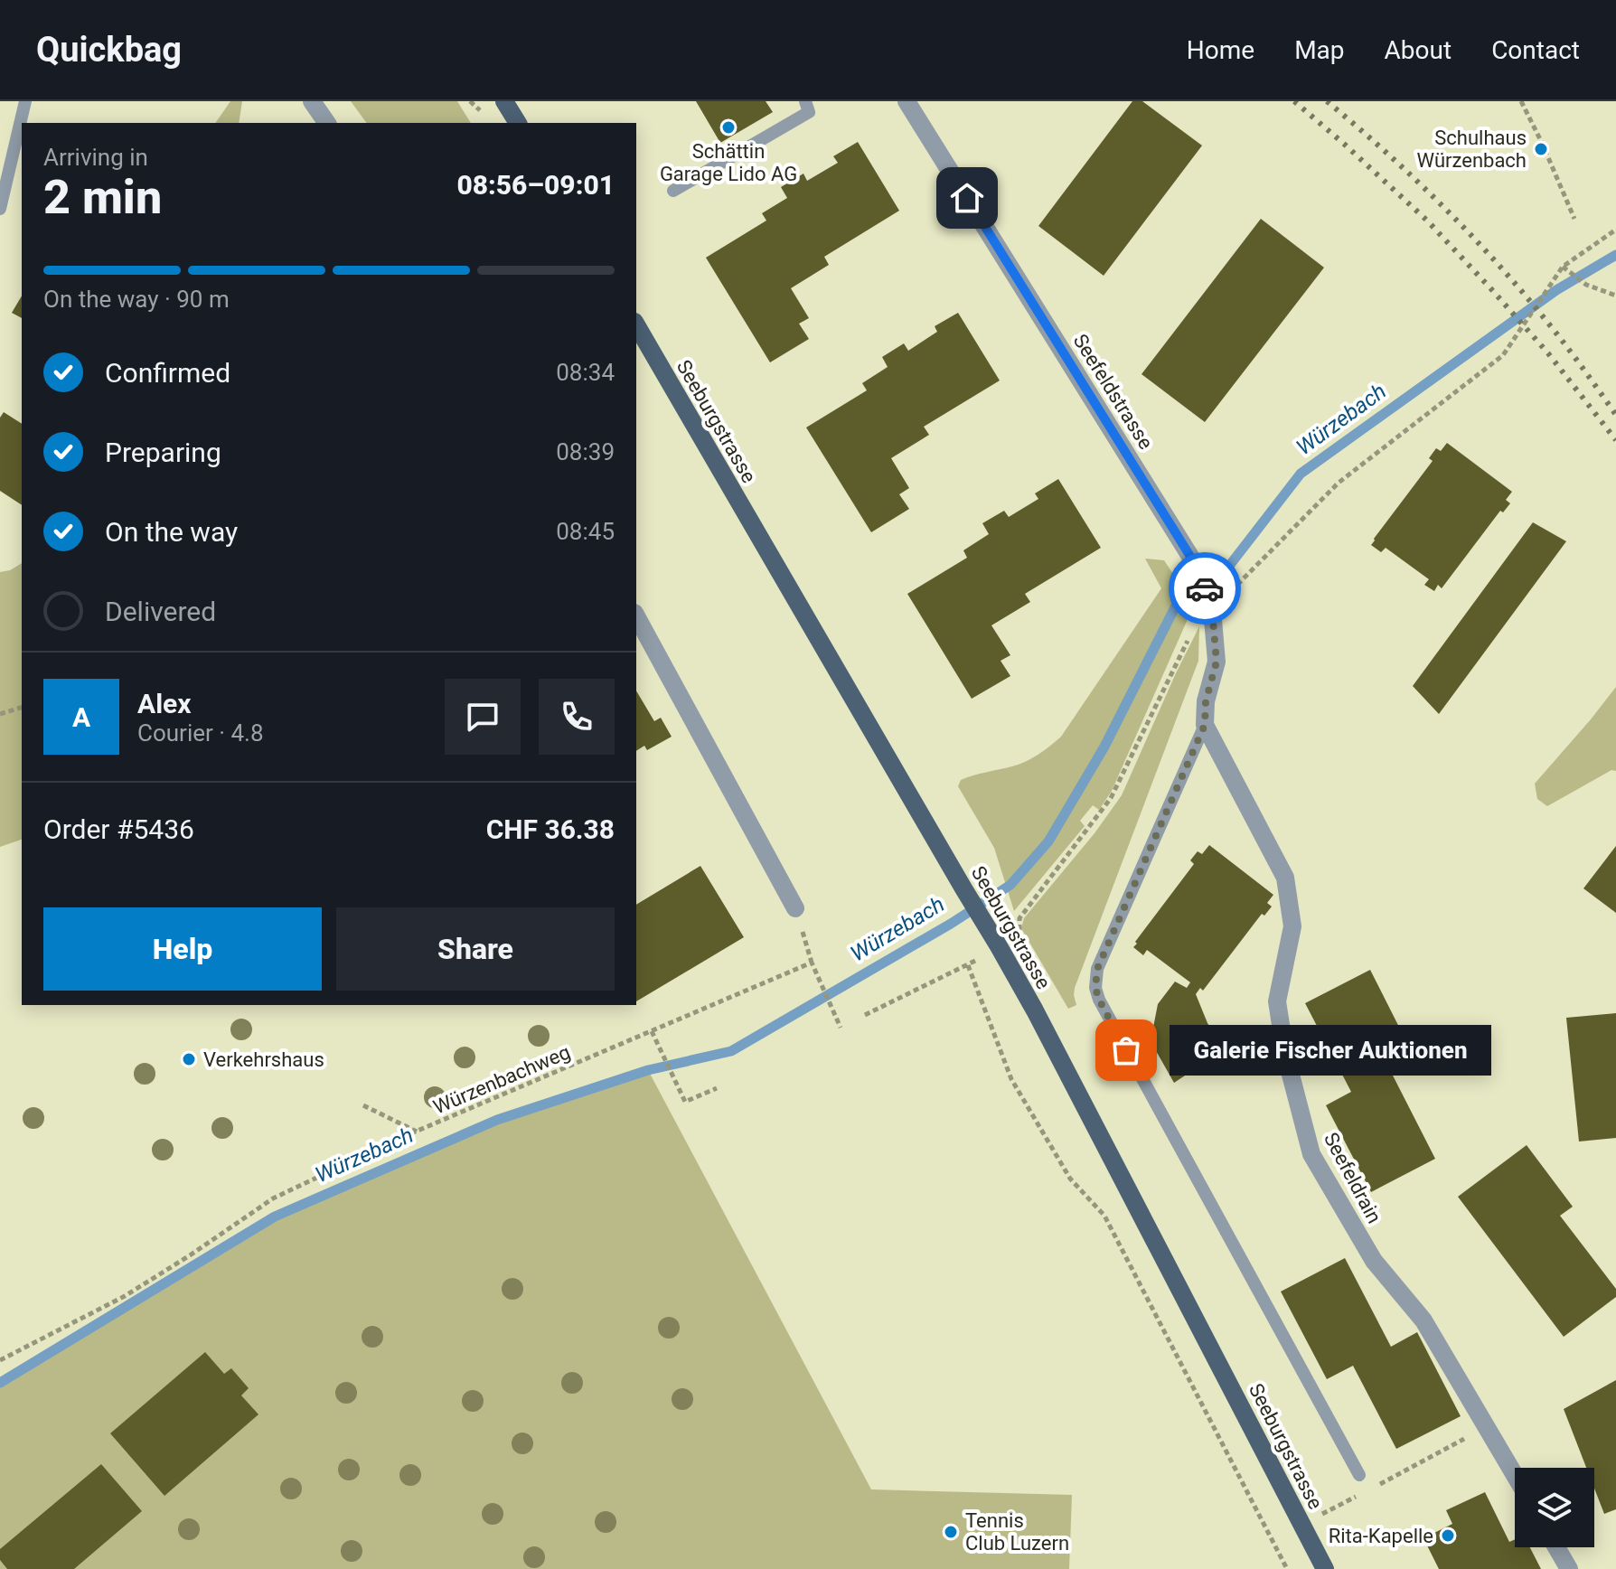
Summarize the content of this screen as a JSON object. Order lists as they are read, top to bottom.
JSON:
{
  "streets": {
    "main road": ["Seeburgstrasse"],
    "street": ["Seefeldstrasse", "Seefeldrain"],
    "path": ["Würzenbachweg"]
  },
  "crossings": [
    ["Seefeldstrasse", "Seefeldrain"]
  ],
  "water": ["Würzebach"],
  "places": [
    "Schättin Garage Lido AG",
    "Schulhaus Würzenbach",
    "Galerie Fischer Auktionen",
    "Verkehrshaus",
    "Tennis Club Luzern",
    "Rita-Kapelle"
  ],
  "page": {
    "header": "Quickbag",
    "nav": [
      "Home",
      "Map",
      "About",
      "Contact"
    ],
    "heading": ["2 min", "Arriving in", "08:56–09:01"],
    "panel": [
      "Alex",
      "Courier · 4.8",
      "Order #5436",
      "CHF 36.38"
    ],
    "bar": "On the way · 90 m",
    "list": [
      ["Confirmed", "08:34"],
      ["Preparing", "08:39"],
      ["On the way", "08:45"],
      "Delivered"
    ],
    "round": "A",
    "buttons": ["Help", "Share"],
    "bubble": "Galerie Fischer Auktionen"
  }
}
